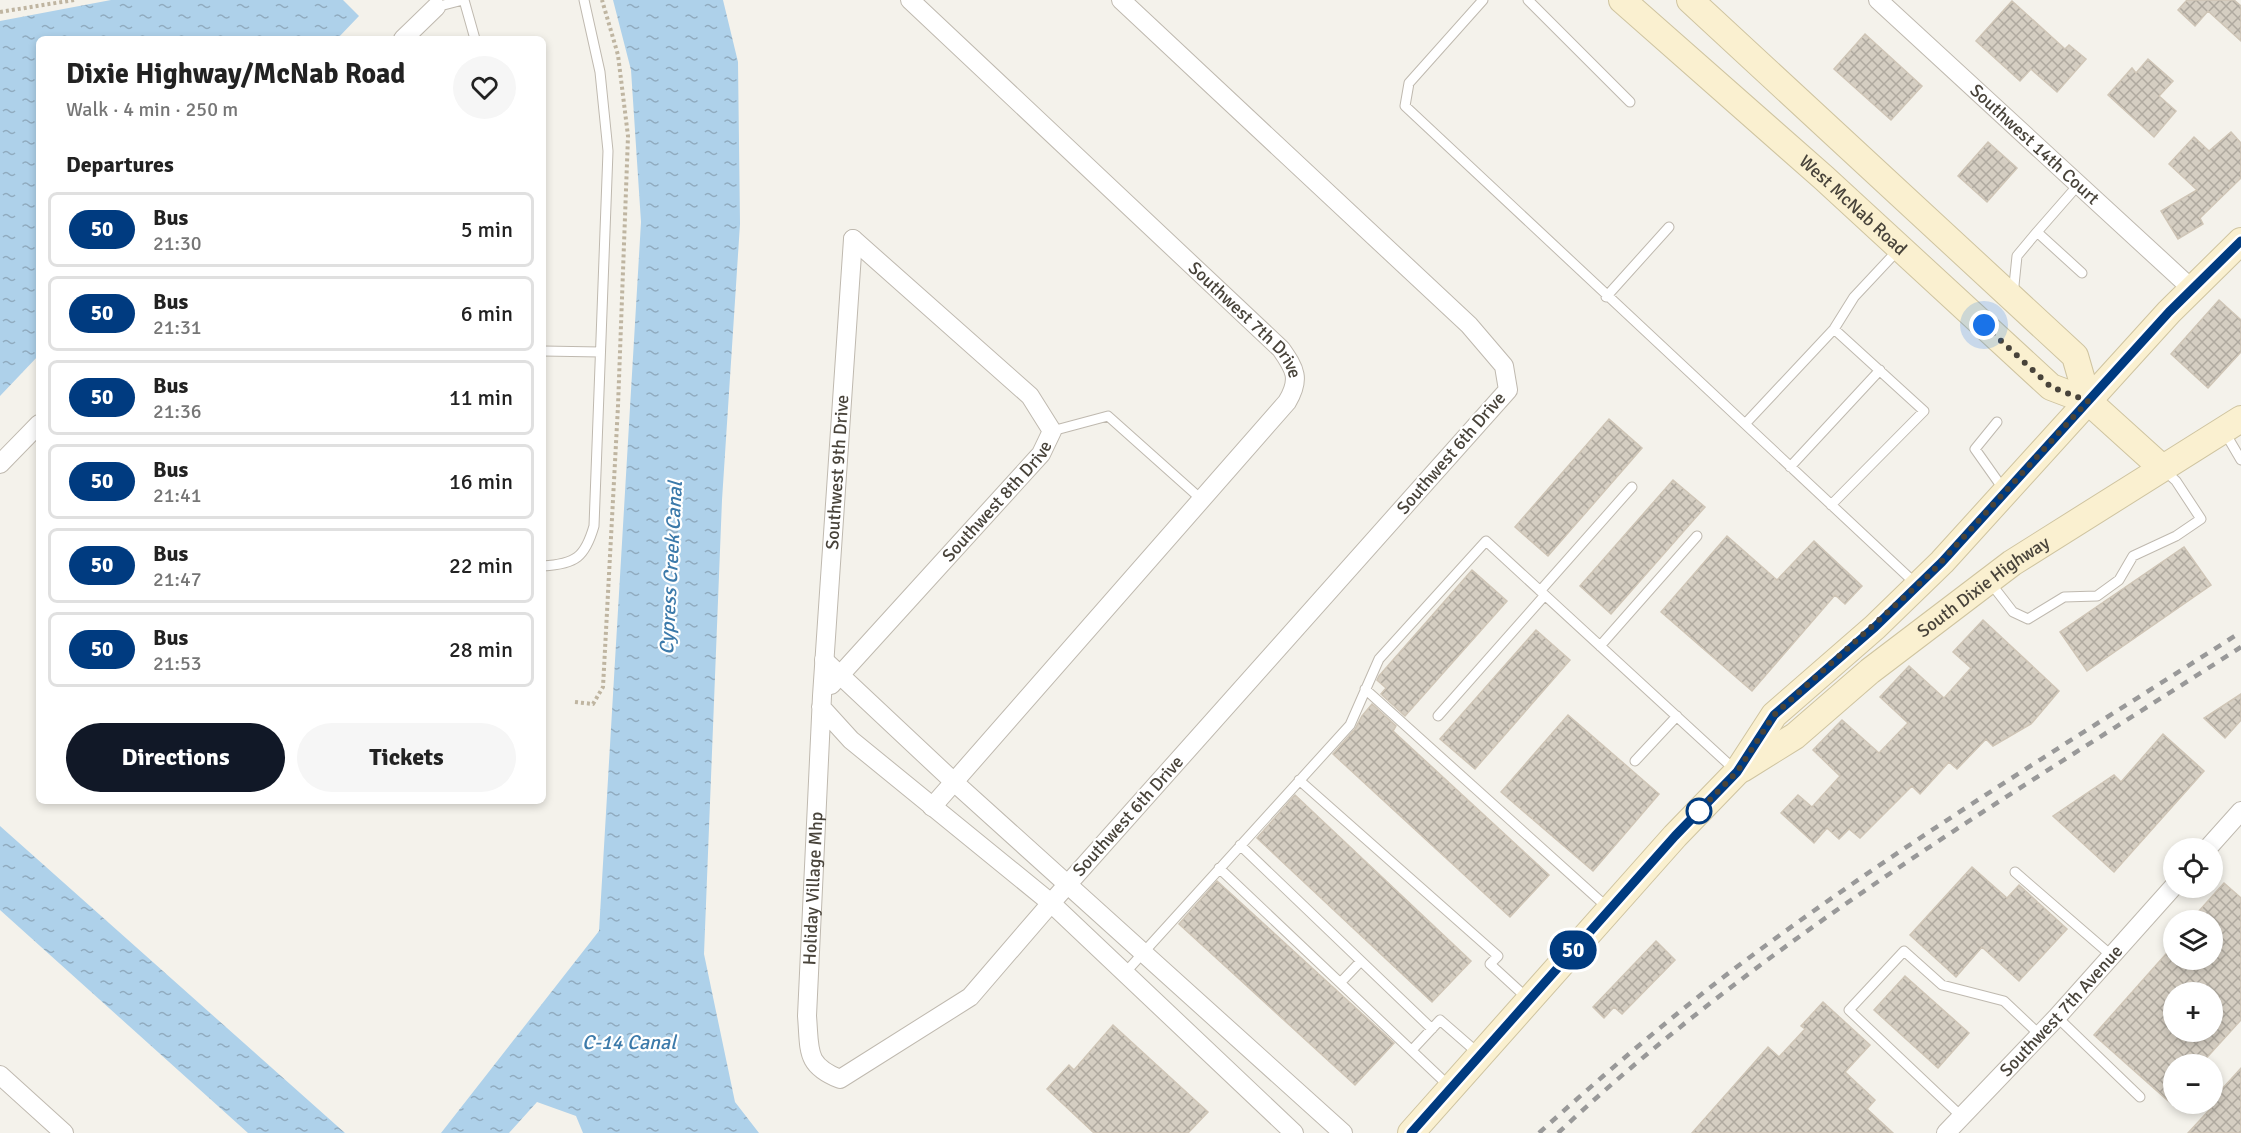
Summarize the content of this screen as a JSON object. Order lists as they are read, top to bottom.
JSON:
{
  "streets": {
    "main road": ["West McNab Road", "South Dixie Highway"],
    "street": [
      "Southwest 14th Court",
      "Southwest 7th Drive",
      "Southwest 6th Drive",
      "Southwest 9th Drive",
      "Southwest 8th Drive",
      "Holiday Village Mhp",
      "Southwest 7th Avenue"
    ]
  },
  "crossings": [
    ["Southwest 14th Court", "South Dixie Highway"],
    ["West McNab Road", "South Dixie Highway"],
    ["Southwest 6th Drive", "Holiday Village Mhp"],
    ["Southwest 9th Drive", "Southwest 8th Drive"],
    ["Southwest 9th Drive", "Holiday Village Mhp"],
    ["Southwest 8th Drive", "Holiday Village Mhp"]
  ],
  "water": ["Cypress Creek Canal", "C-14 Canal"],
  "lines": ["bus line 50"],
  "page": {
    "on_map": "50",
    "heading": [
      ["Dixie Highway/McNab Road", "Walk · 4 min · 250 m"],
      "Departures"
    ],
    "list": [
      {
        "mark": "50",
        "name": "Bus",
        "note": "21:30",
        "value": "5 min"
      },
      {
        "mark": "50",
        "name": "Bus",
        "note": "21:31",
        "value": "6 min"
      },
      {
        "mark": "50",
        "name": "Bus",
        "note": "21:36",
        "value": "11 min"
      },
      {
        "mark": "50",
        "name": "Bus",
        "note": "21:41",
        "value": "16 min"
      },
      {
        "mark": "50",
        "name": "Bus",
        "note": "21:47",
        "value": "22 min"
      },
      {
        "mark": "50",
        "name": "Bus",
        "note": "21:53",
        "value": "28 min"
      }
    ],
    "buttons": ["Directions", "Tickets"],
    "map_buttons": ["+", "−"]
  }
}
